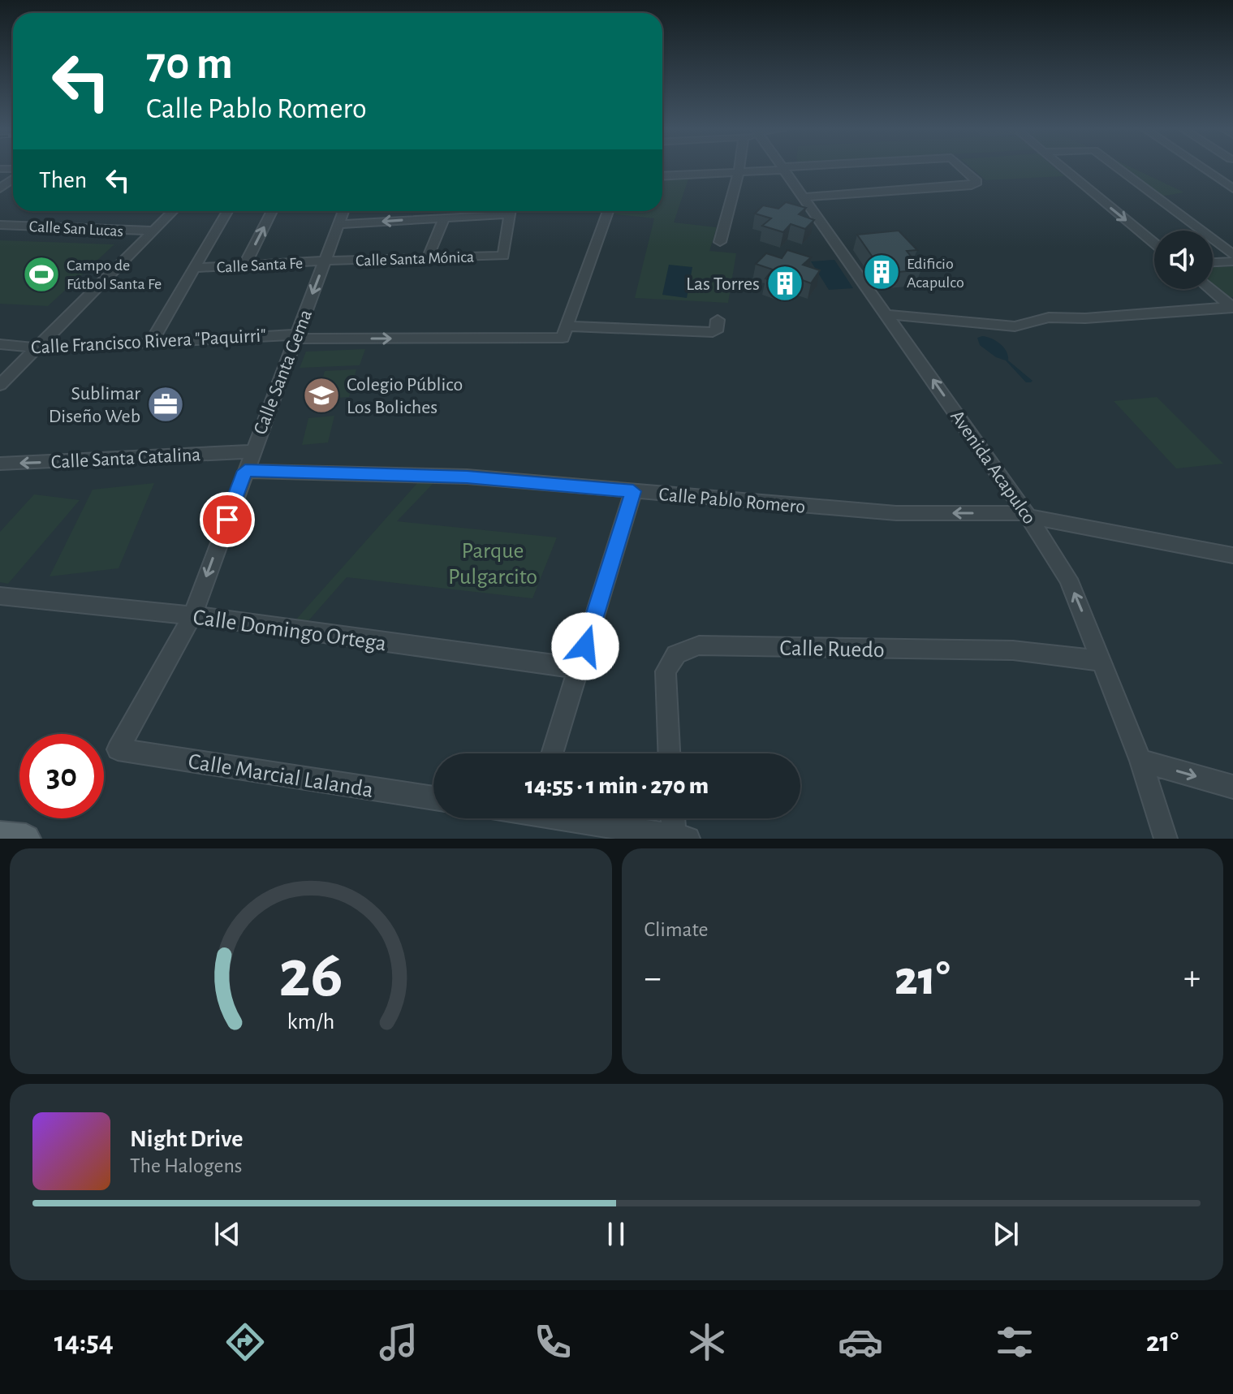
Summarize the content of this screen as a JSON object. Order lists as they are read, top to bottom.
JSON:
{
  "streets": {
    "street": [
      "Calle San Lucas",
      "Calle Santa Mónica",
      "Calle Santa Fe",
      "Calle Francisco Rivera \"Paquirri\"",
      "Calle Santa Gema",
      "Calle Santa Catalina",
      "Avenida Acapulco",
      "Calle Pablo Romero",
      "Calle Domingo Ortega",
      "Calle Ruedo",
      "Calle Marcial Lalanda"
    ]
  },
  "crossings": [
    ["Calle Santa Mónica", "Calle Santa Fe"],
    ["Calle Santa Mónica", "Calle Santa Gema"],
    ["Calle Santa Fe", "Calle Santa Gema"],
    ["Calle Francisco Rivera \"Paquirri\"", "Calle Santa Gema"],
    ["Calle Santa Gema", "Calle Santa Catalina"],
    ["Calle Santa Gema", "Calle Pablo Romero"],
    ["Calle Santa Gema", "Calle Domingo Ortega"],
    ["Calle Santa Gema", "Calle Marcial Lalanda"],
    ["Avenida Acapulco", "Calle Pablo Romero"],
    ["Avenida Acapulco", "Calle Ruedo"]
  ],
  "one_way": ["Calle Santa Catalina", "Avenida Acapulco", "Calle Pablo Romero"],
  "parks": ["Parque Pulgarcito"],
  "places": {
    "building": ["Edificio Acapulco", "Las Torres"],
    "sports": ["Campo de Fútbol Santa Fe"],
    "school or university": ["Colegio Público Los Boliches"],
    "office": ["Sublimar Diseño Web"]
  },
  "page": {
    "turn": ["70 m", "Calle Pablo Romero"],
    "then": "Then",
    "limit": "30",
    "trip": "14:55 · 1 min · 270 m",
    "tile": "Climate",
    "heat": ["−", "21°", "+"],
    "song": ["Night Drive", "The Halogens"],
    "tabs": ["14:54", "21°"],
    "gauge": ["26", "km/h"]
  }
}
